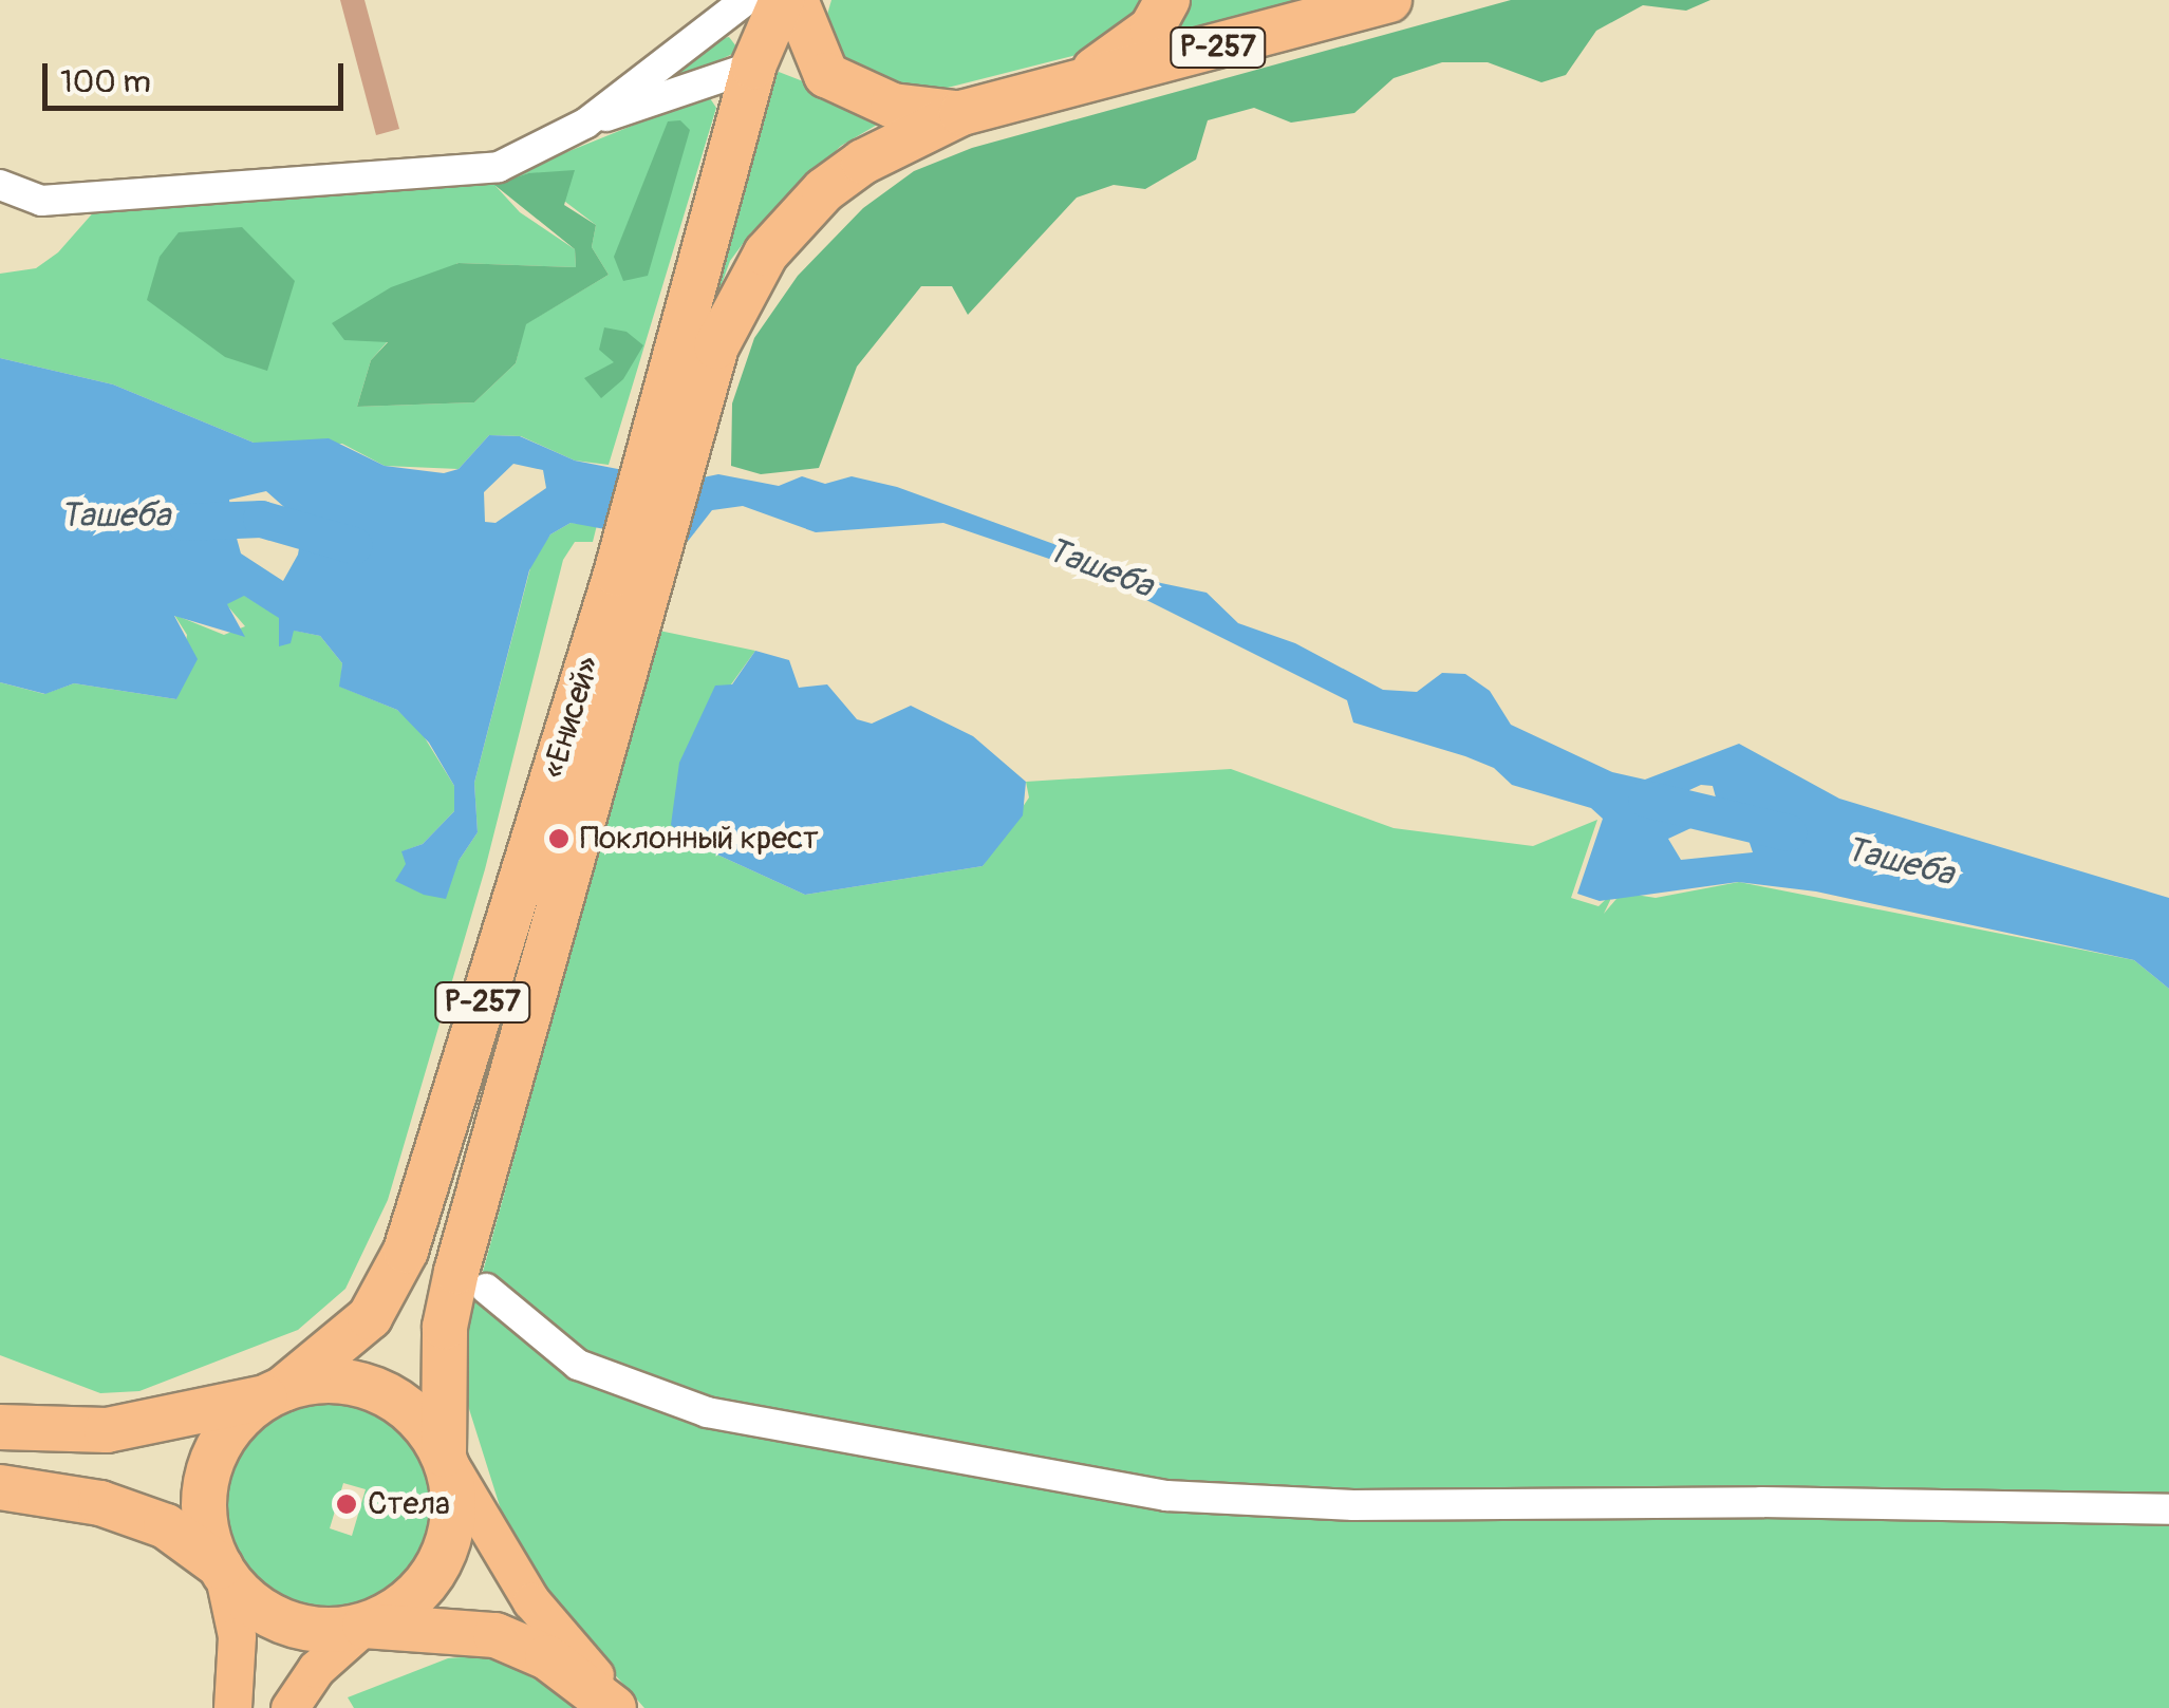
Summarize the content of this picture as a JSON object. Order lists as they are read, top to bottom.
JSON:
{
  "streets": {
    "highway": ["Р-257", "«Енисей»"]
  },
  "water": ["Ташеба"],
  "places": ["Поклонный крест", "Стела"],
  "scale_bar": "100 m"
}
